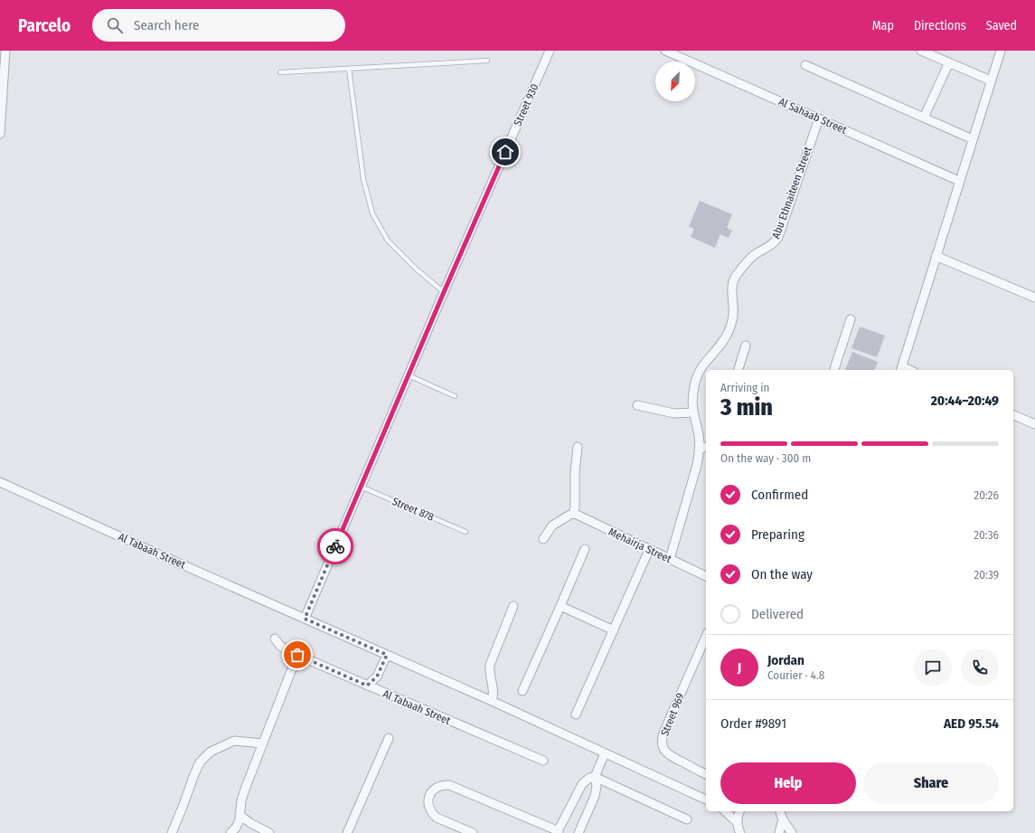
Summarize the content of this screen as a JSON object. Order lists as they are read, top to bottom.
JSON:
{
  "streets": {
    "street": [
      "Street 930",
      "Al Sahaab Street",
      "Abu Ethnaiteen Street",
      "Mehairja Street",
      "Al Tabaah Street",
      "Street 969"
    ],
    "lane": ["Street 878"]
  },
  "crossings": [
    ["Street 930", "Street 878"],
    ["Street 930", "Al Tabaah Street"],
    ["Al Sahaab Street", "Abu Ethnaiteen Street"],
    ["Abu Ethnaiteen Street", "Mehairja Street"]
  ],
  "north": "bottom left",
  "page": {
    "header": "Parcelo",
    "search": "Search here",
    "nav": ["Map", "Directions", "Saved"],
    "heading": ["3 min", "Arriving in", "20:44–20:49"],
    "panel": [
      "Jordan",
      "Courier · 4.8",
      "Order #9891",
      "AED 95.54"
    ],
    "bar": "On the way · 300 m",
    "list": [
      ["Confirmed", "20:26"],
      ["Preparing", "20:36"],
      ["On the way", "20:39"],
      "Delivered"
    ],
    "round": "J",
    "buttons": ["Help", "Share"]
  }
}
